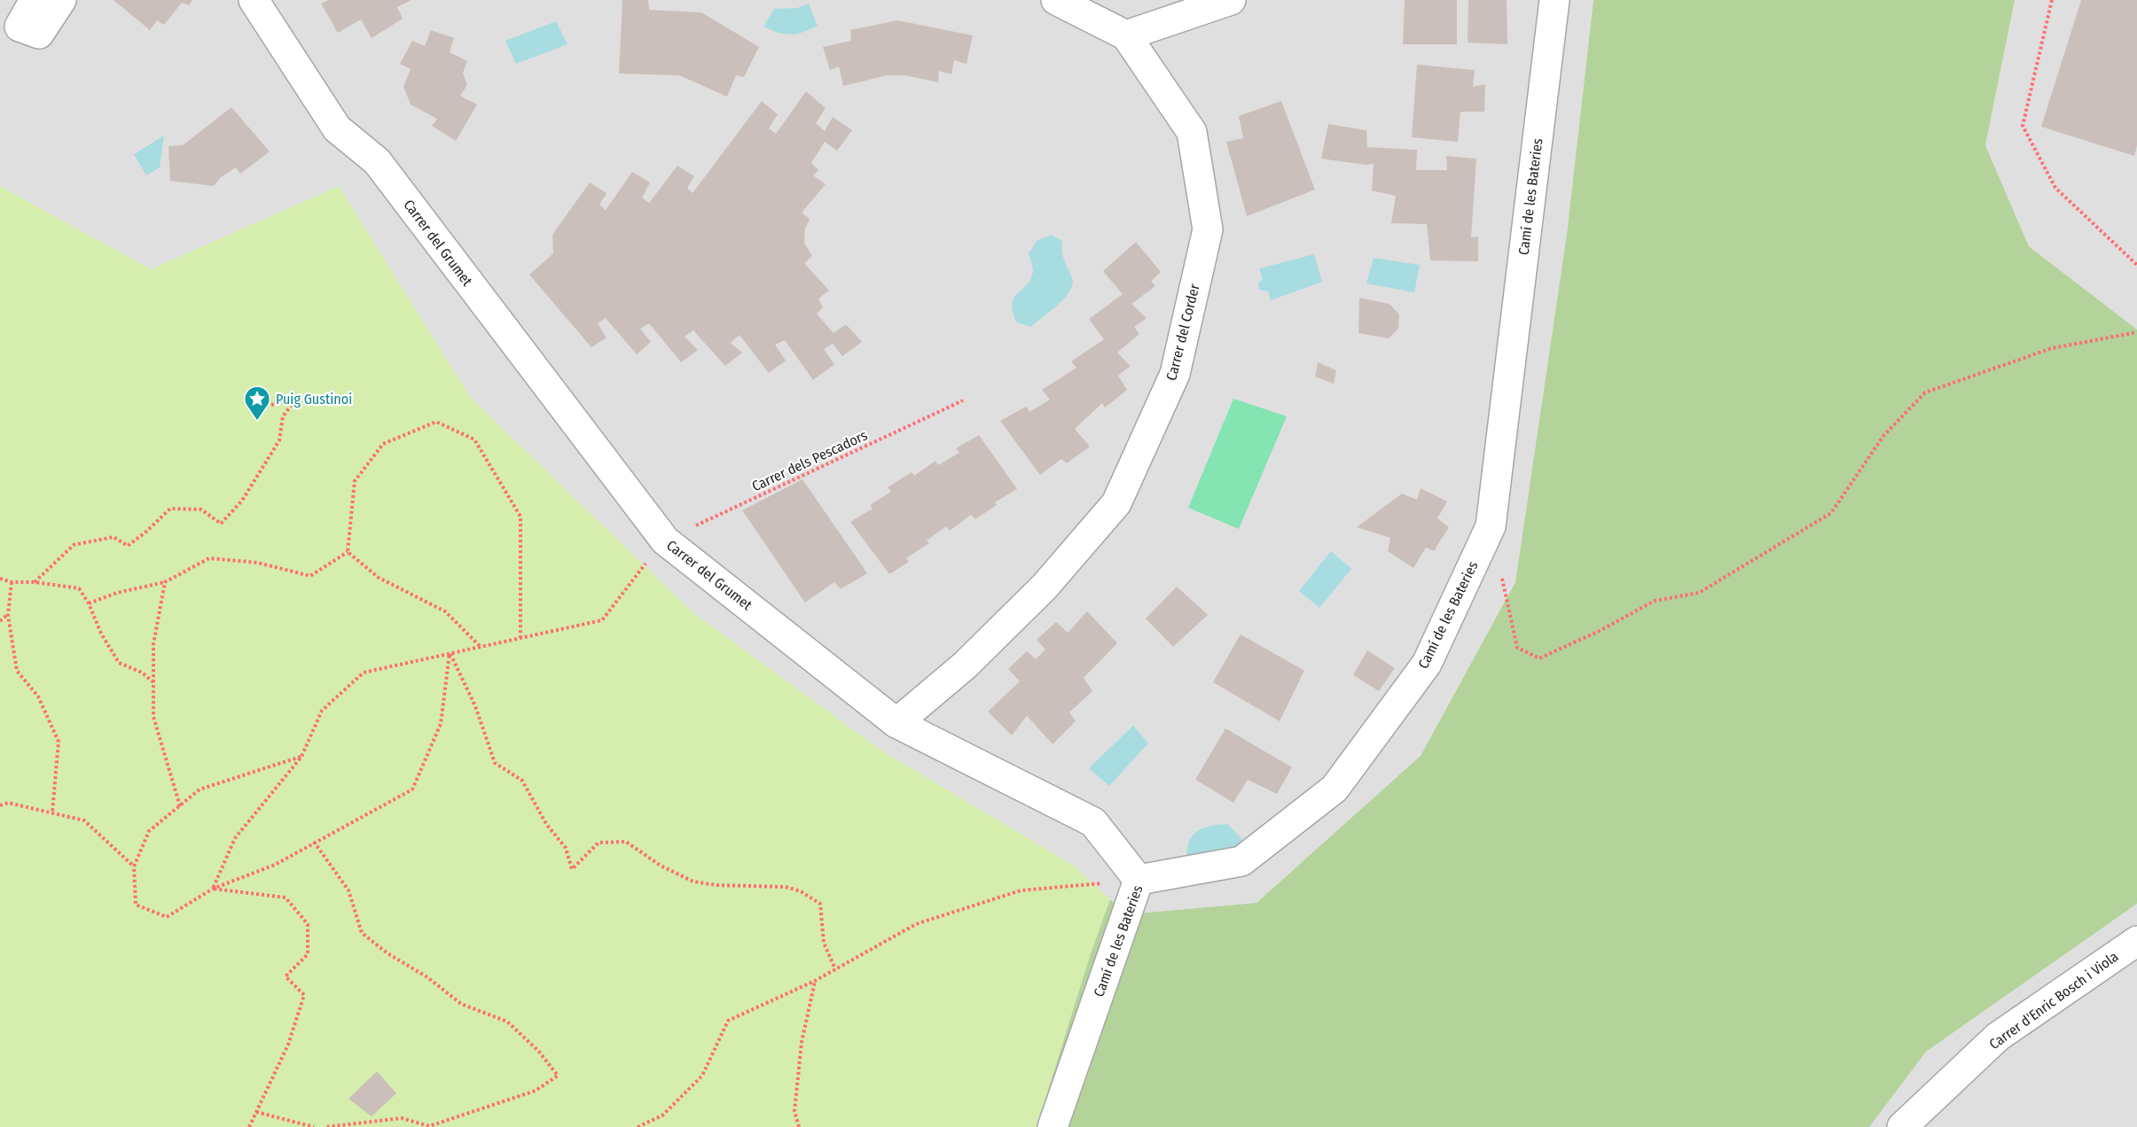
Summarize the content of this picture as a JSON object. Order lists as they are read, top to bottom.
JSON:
{
  "streets": {
    "street": [
      "Camí de les Bateries",
      "Carrer del Grumet",
      "Carrer del Corder",
      "Carrer d'Enric Bosch i Viola"
    ],
    "path": ["Carrer dels Pescadors"]
  },
  "crossings": [
    ["Camí de les Bateries", "Carrer del Grumet"],
    ["Carrer del Grumet", "Carrer del Corder"],
    ["Carrer del Grumet", "Carrer dels Pescadors"]
  ],
  "places": {
    "place": ["Puig Gustinoi"]
  }
}
